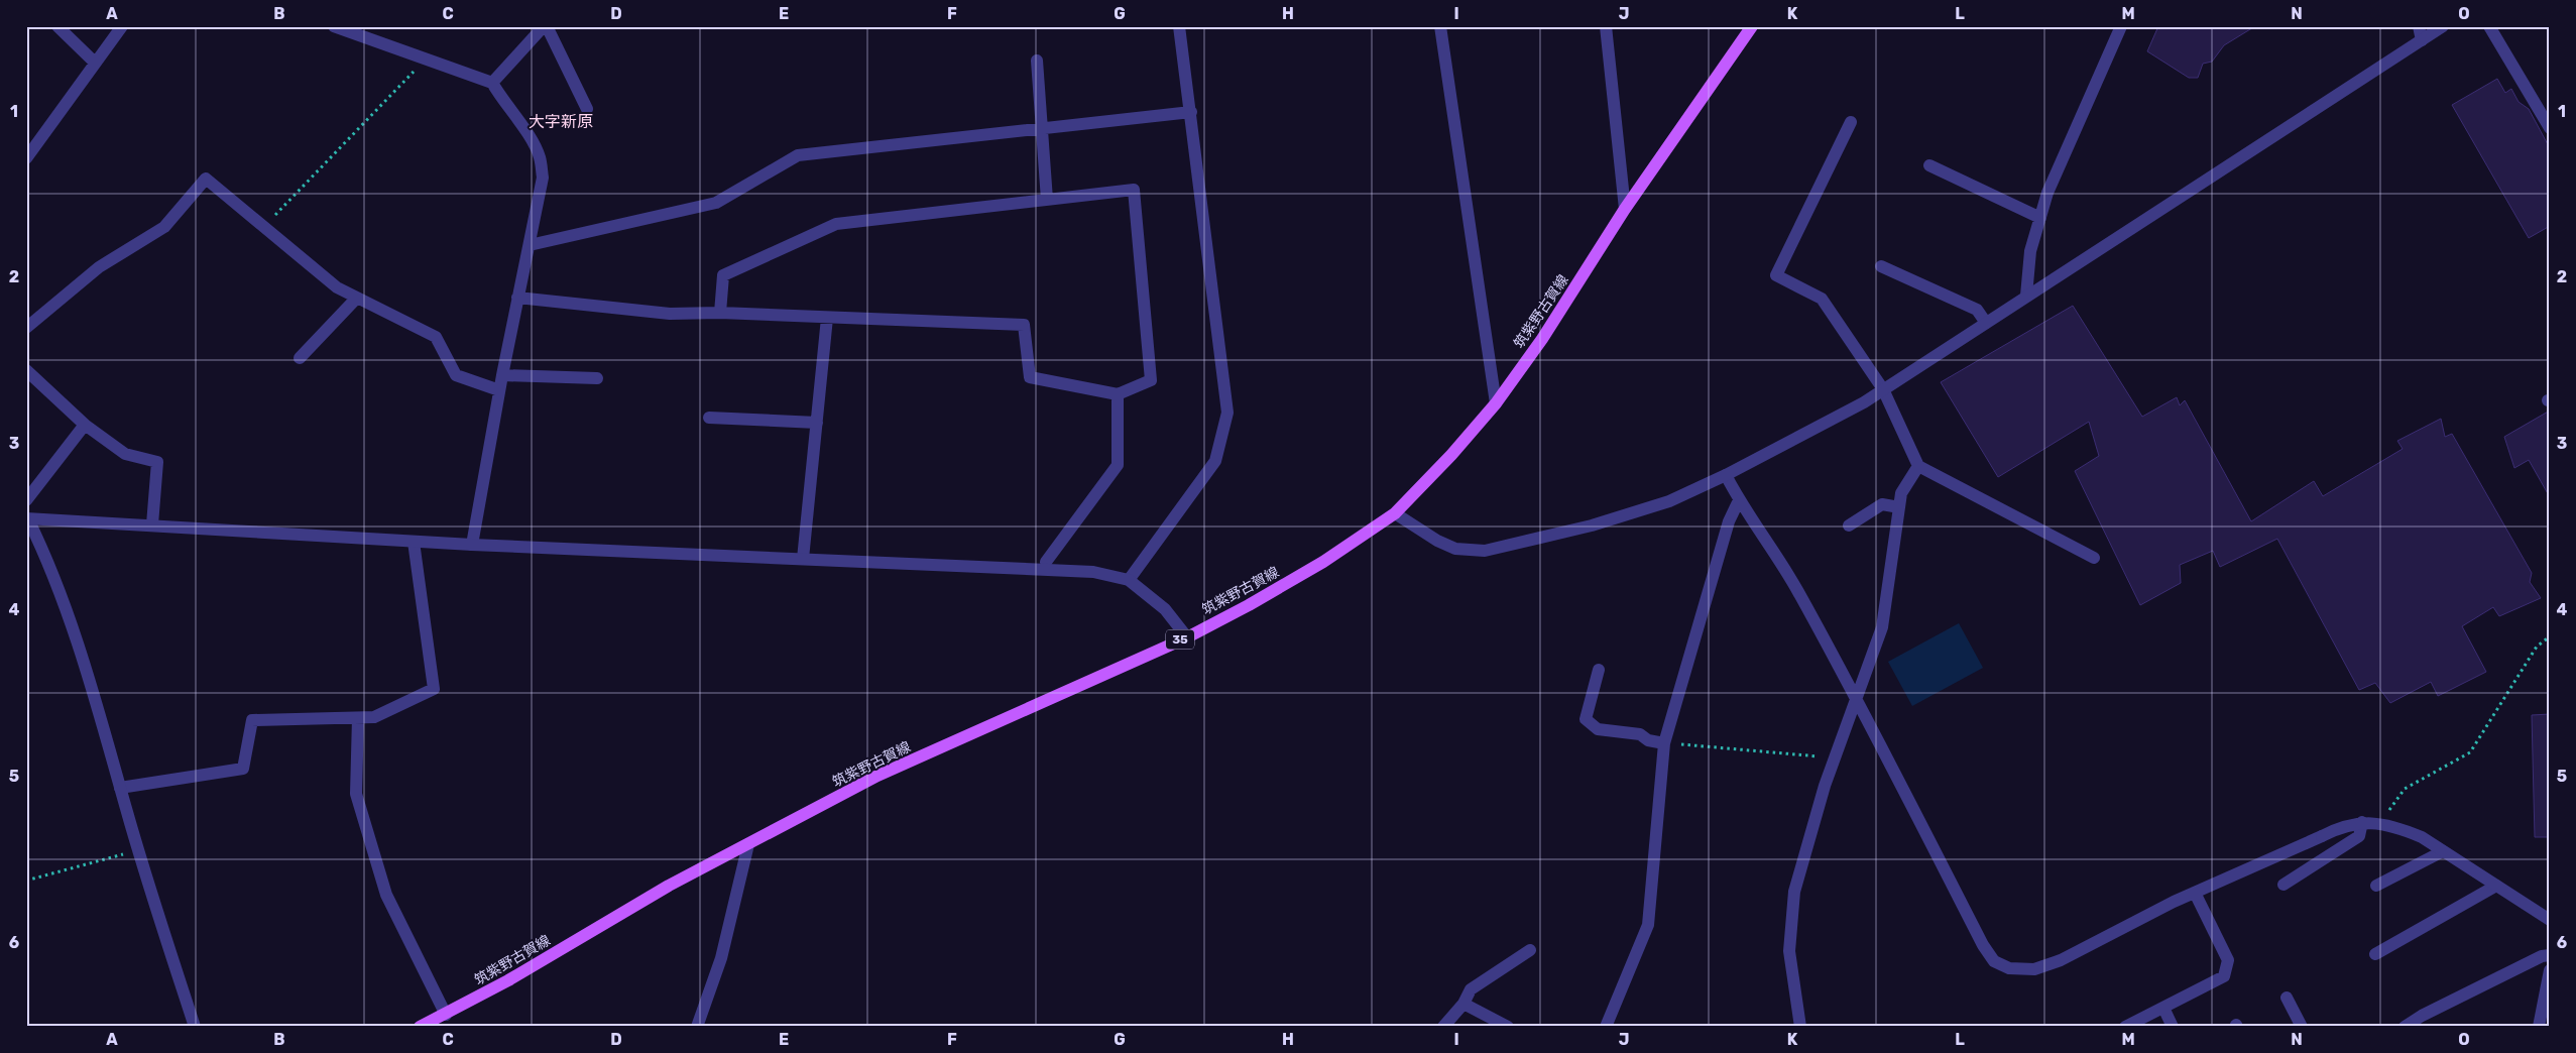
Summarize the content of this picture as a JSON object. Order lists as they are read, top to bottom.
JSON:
{
  "streets": {
    "main road": ["筑紫野古賀線", "35"]
  },
  "districts": ["大字新原"],
  "grid": {
    "columns": [
      "A",
      "B",
      "C",
      "D",
      "E",
      "F",
      "G",
      "H",
      "I",
      "J",
      "K",
      "L",
      "M",
      "N",
      "O"
    ],
    "rows": [
      "1",
      "2",
      "3",
      "4",
      "5",
      "6"
    ]
  }
}
